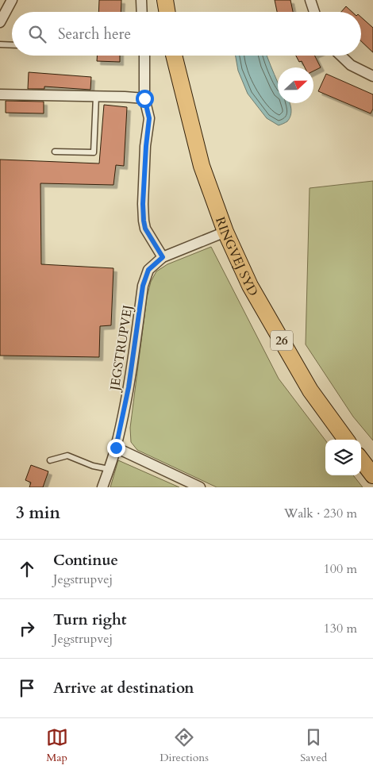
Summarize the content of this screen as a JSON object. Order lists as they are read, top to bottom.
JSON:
{
  "streets": {
    "main road": ["RINGVEJ SYD", "26"],
    "street": ["JEGSTRUPVEJ"]
  },
  "crossings": [
    ["RINGVEJ SYD", "JEGSTRUPVEJ"]
  ],
  "north": "right",
  "page": {
    "search": "Search here",
    "heading": ["3 min", "Walk · 230 m"],
    "list": [
      ["Continue", "Jegstrupvej", "100 m"],
      ["Turn right", "Jegstrupvej", "130 m"],
      "Arrive at destination"
    ],
    "nav": ["Map", "Directions", "Saved"]
  }
}
